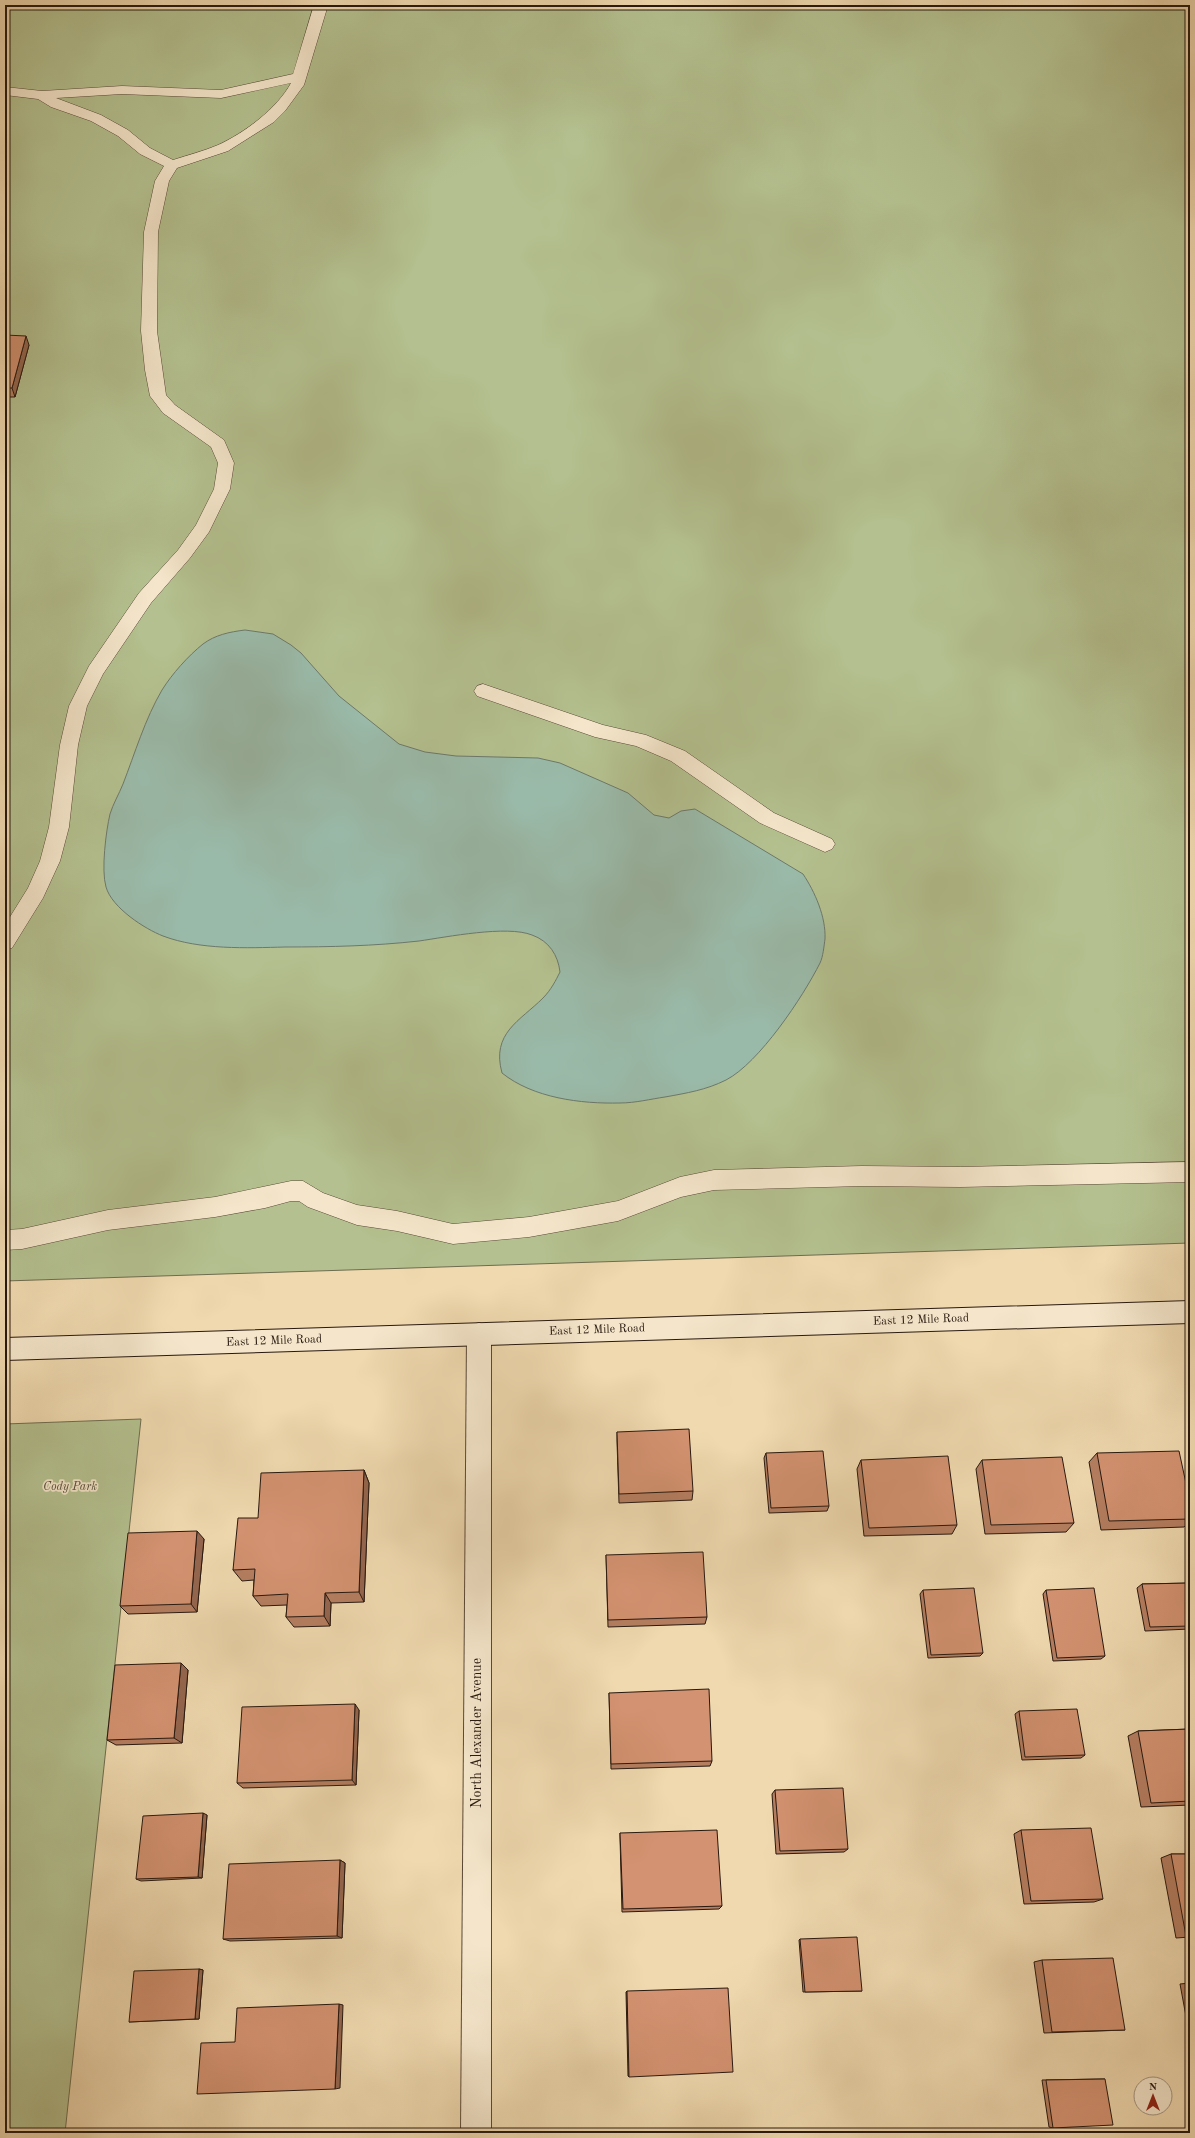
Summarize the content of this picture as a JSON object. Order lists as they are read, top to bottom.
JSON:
{
  "streets": {
    "main road": ["East 12 Mile Road", "North Alexander Avenue"]
  },
  "crossings": [
    ["East 12 Mile Road", "North Alexander Avenue"]
  ],
  "parks": ["Cody Park"],
  "north": "top"
}
